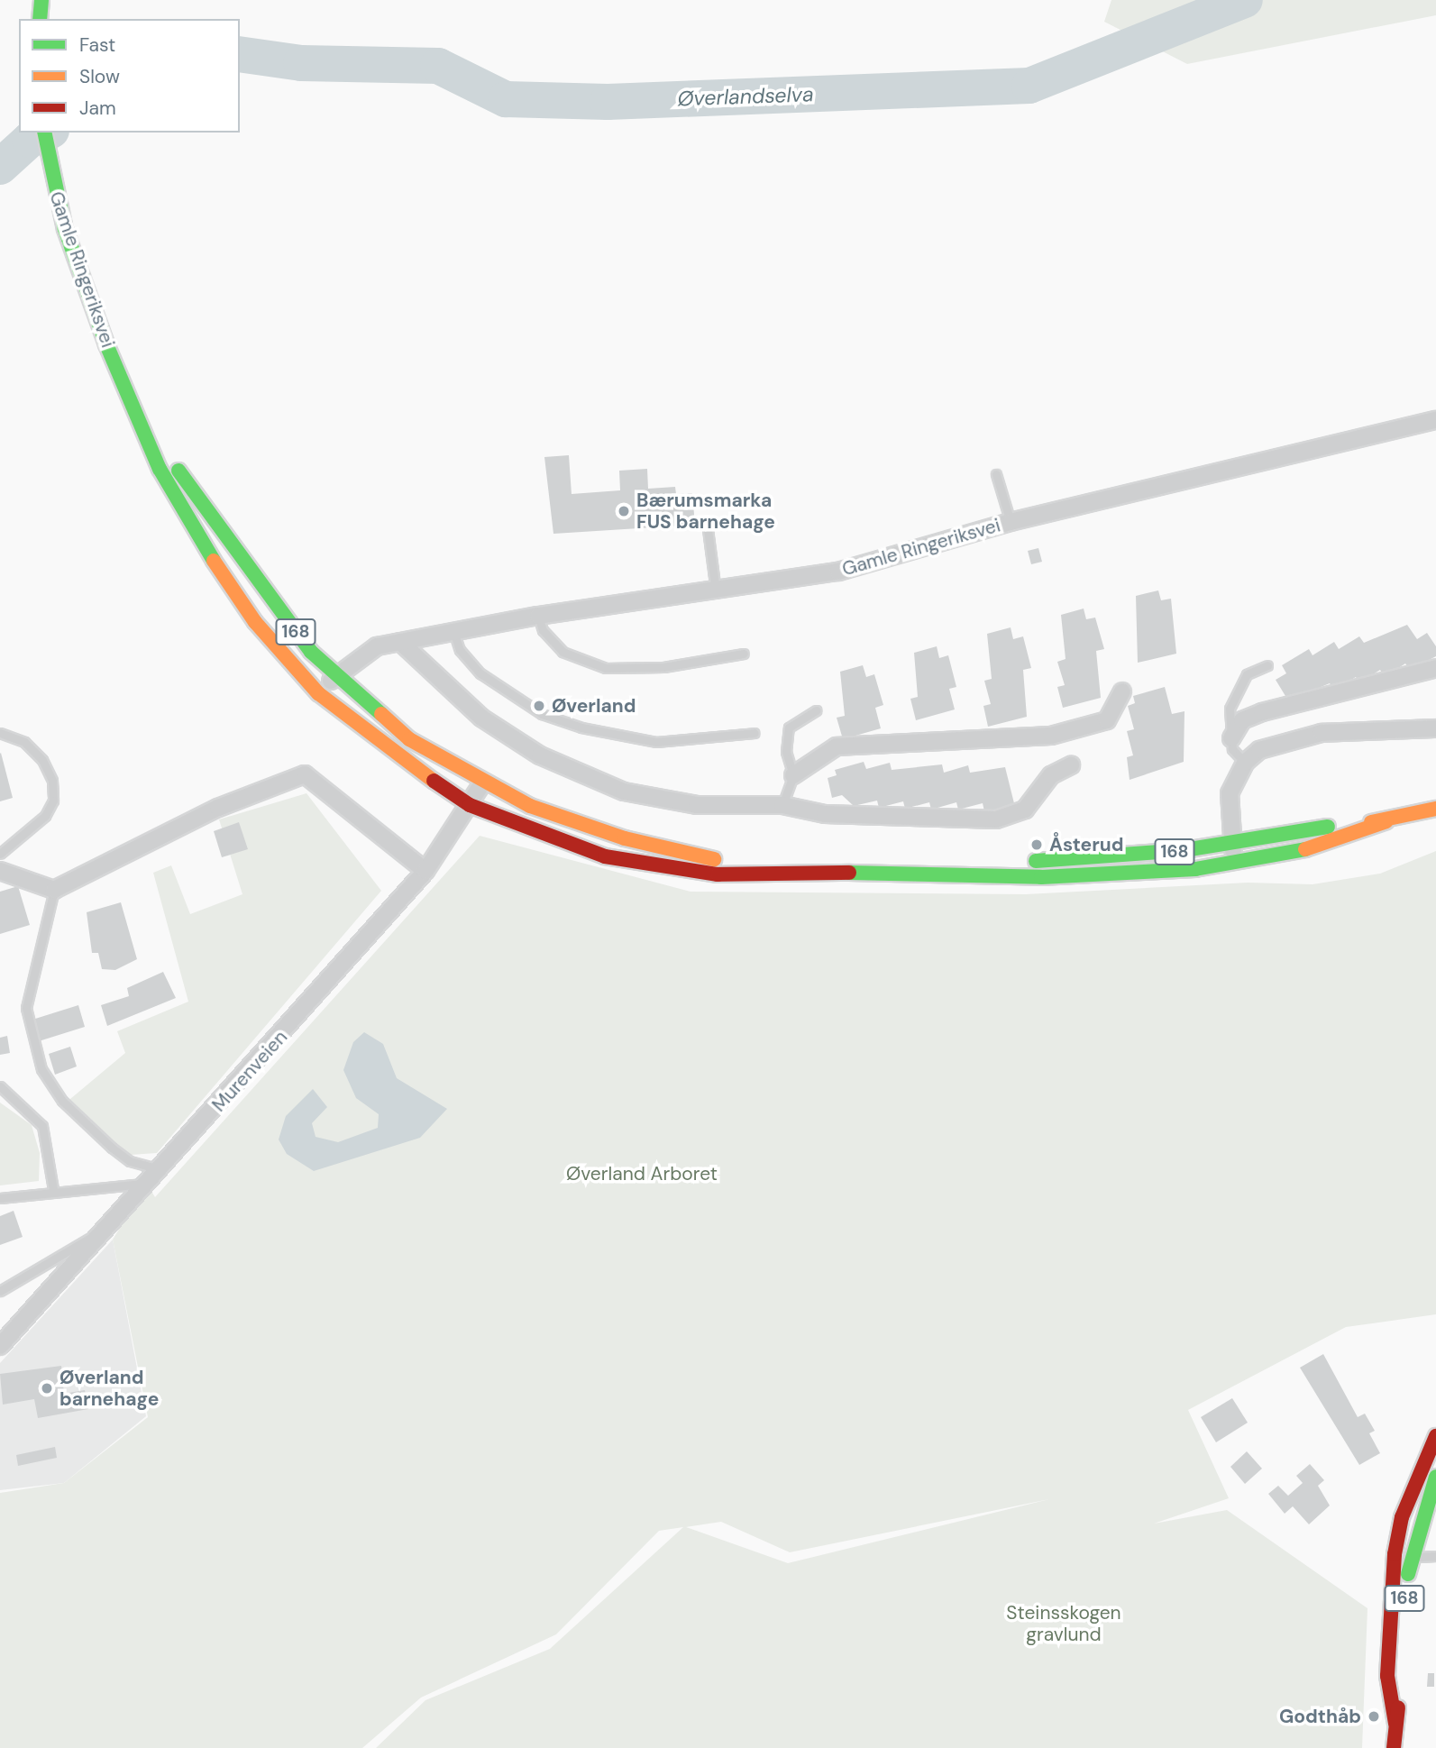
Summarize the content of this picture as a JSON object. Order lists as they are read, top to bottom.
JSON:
{
  "streets": {
    "main road": ["Gamle Ringeriksvei", "168"],
    "street": ["Murenveien"]
  },
  "crossings": [
    ["Gamle Ringeriksvei", "Murenveien"]
  ],
  "water": ["Øverlandselva"],
  "parks": ["Øverland Arboret", "Steinsskogen gravlund"],
  "places": [
    "Bærumsmarka FUS barnehage",
    "Øverland",
    "Åsterud",
    "Øverland barnehage",
    "Godthåb"
  ],
  "legend": ["Fast", "Slow", "Jam"]
}
